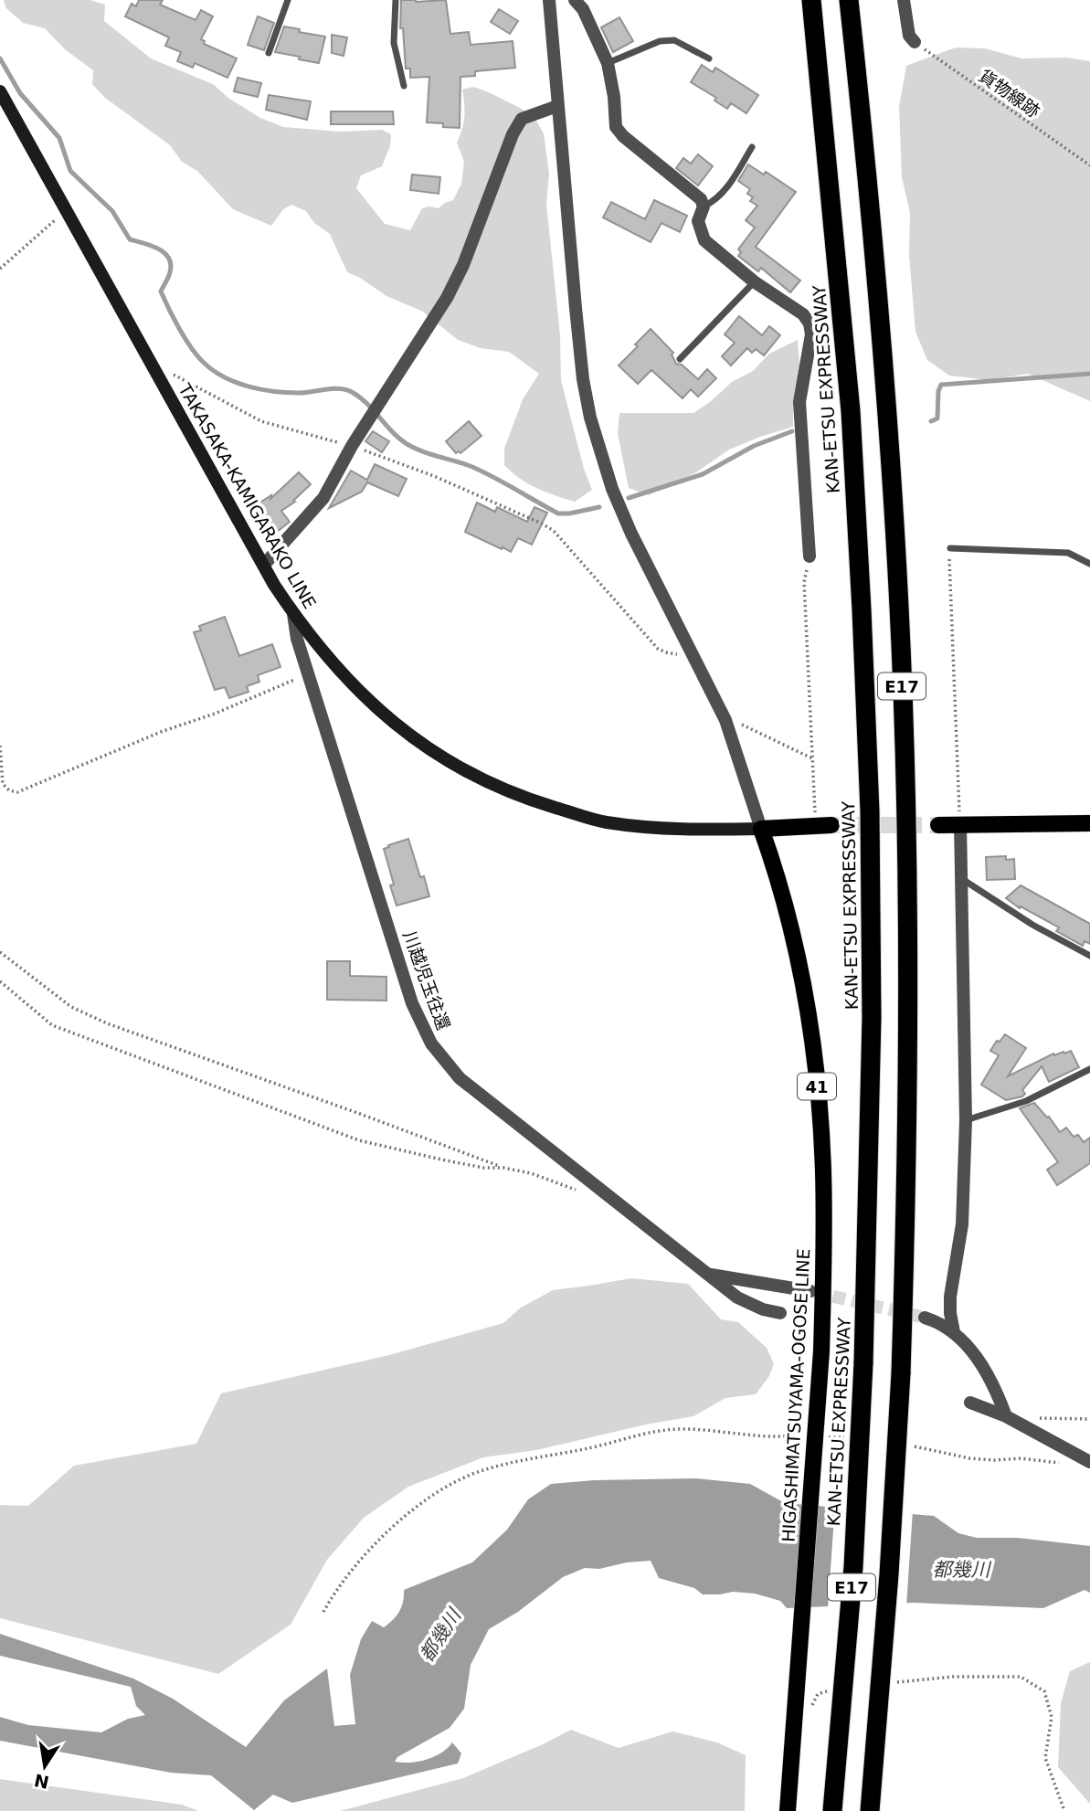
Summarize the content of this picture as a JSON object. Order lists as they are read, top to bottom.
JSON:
{
  "streets": {
    "highway": ["KAN-ETSU EXPRESSWAY", "E17"],
    "main road": ["TAKASAKA-KAMIGARAKO LINE", "41", "HIGASHIMATSUYAMA-OGOSE LINE"],
    "street": ["川越児玉往還"],
    "path": ["貨物線跡"]
  },
  "crossings": [
    ["TAKASAKA-KAMIGARAKO LINE", "川越児玉往還"],
    ["TAKASAKA-KAMIGARAKO LINE", "HIGASHIMATSUYAMA-OGOSE LINE"]
  ],
  "water": ["都幾川"],
  "north": "bottom"
}
